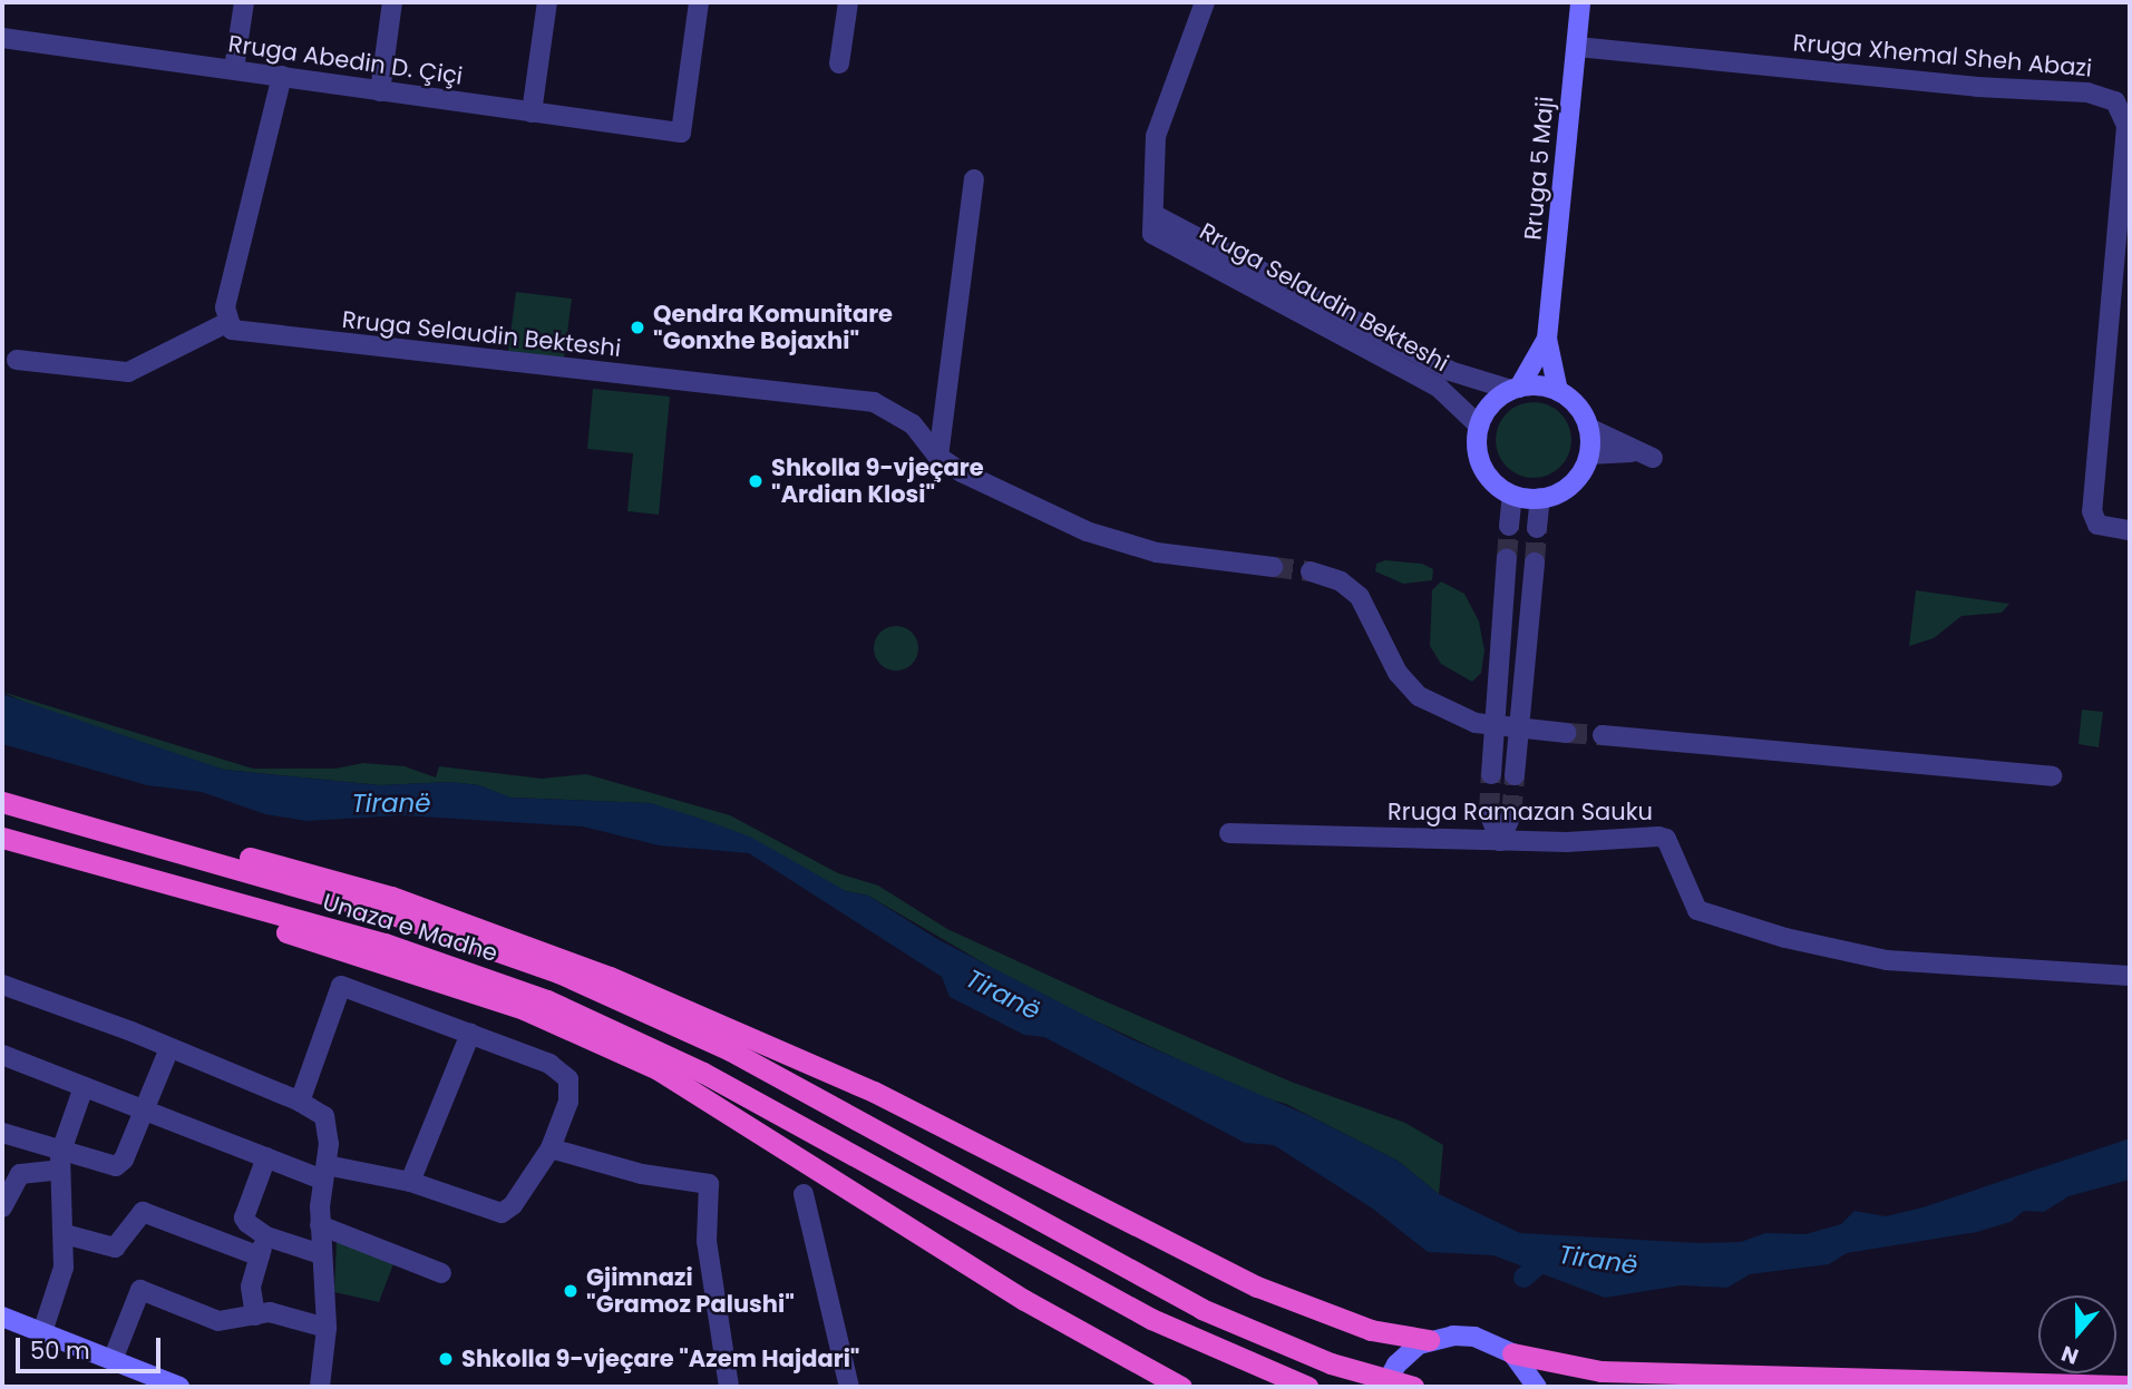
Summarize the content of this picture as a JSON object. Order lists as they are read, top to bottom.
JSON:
{
  "streets": {
    "highway": ["Unaza e Madhe"],
    "main road": ["Rruga 5 Maji"],
    "street": [
      "Rruga Xhemal Sheh Abazi",
      "Rruga Abedin D. Çiçi",
      "Rruga Selaudin Bekteshi",
      "Rruga Ramazan Sauku"
    ]
  },
  "crossings": [
    ["Rruga Xhemal Sheh Abazi", "Rruga 5 Maji"],
    ["Rruga 5 Maji", "Rruga Selaudin Bekteshi"]
  ],
  "water": ["Tiranë"],
  "places": [
    "Qendra Komunitare \"Gonxhe Bojaxhi\"",
    "Shkolla 9-vjeçare \"Ardian Klosi\"",
    "Gjimnazi \"Gramoz Palushi\"",
    "Shkolla 9-vjeçare \"Azem Hajdari\""
  ],
  "scale_bar": "50 m",
  "north": "bottom"
}
